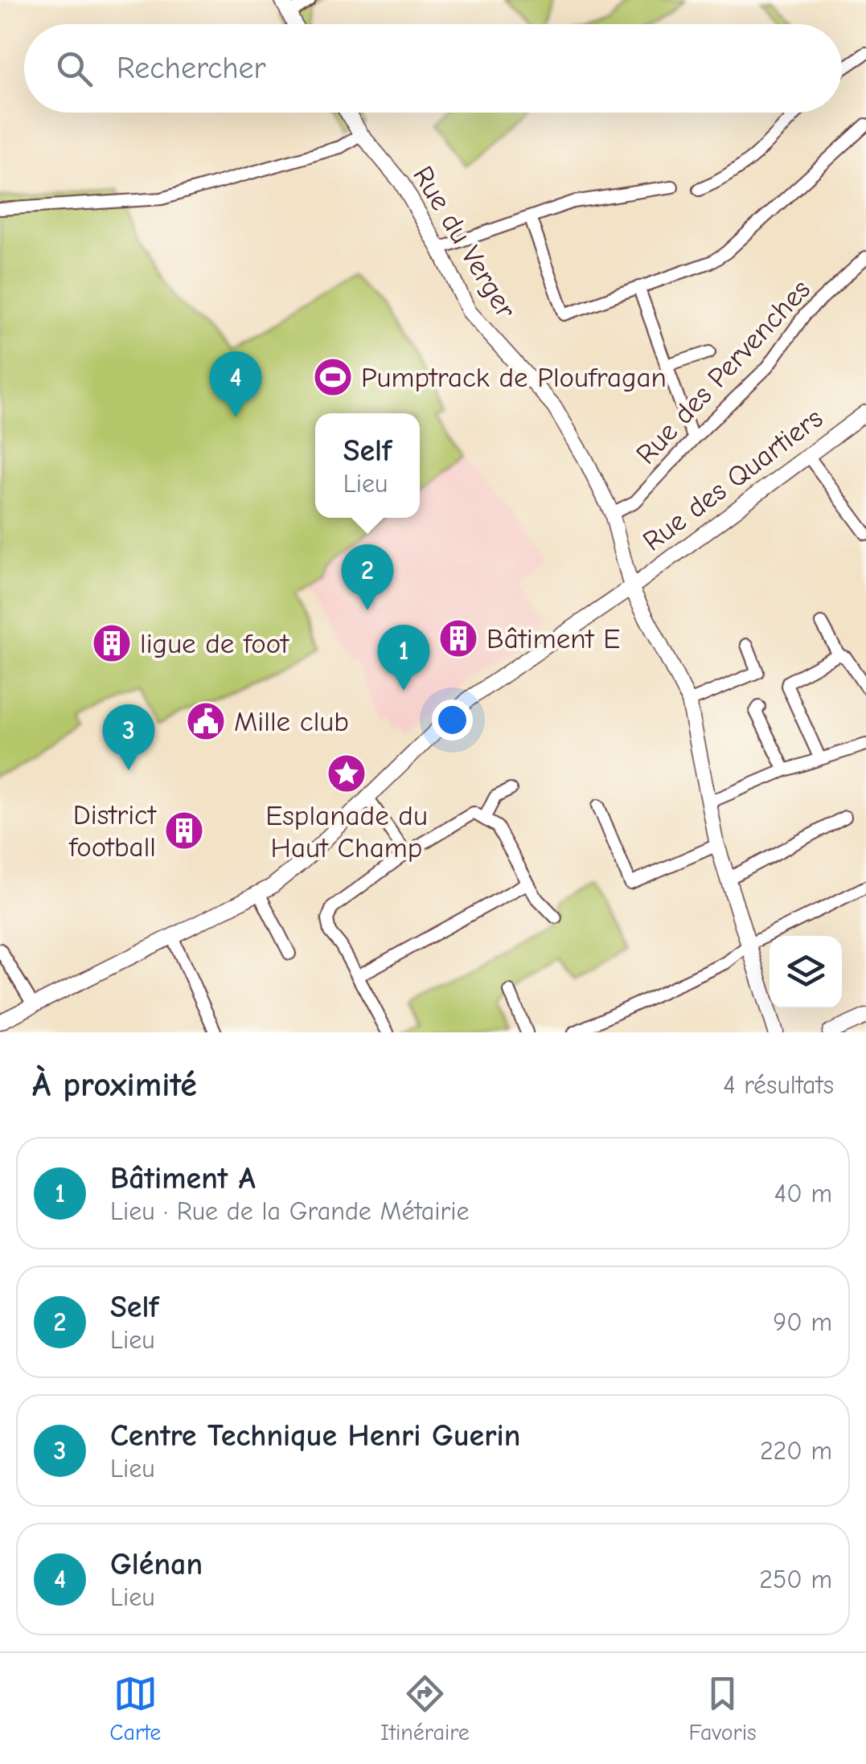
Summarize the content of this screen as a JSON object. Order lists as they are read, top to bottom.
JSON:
{
  "streets": {
    "street": ["Rue du Verger", "Rue des Pervenches", "Rue des Quartiers"]
  },
  "crossings": [
    ["Rue du Verger", "Rue des Pervenches"],
    ["Rue du Verger", "Rue des Quartiers"]
  ],
  "places": {
    "sports": ["Pumptrack de Ploufragan"],
    "building": ["Bâtiment E", "ligue de foot", "District football"],
    "public building": ["Mille club"],
    "place": ["Esplanade du Haut Champ"]
  },
  "page": {
    "search": "Rechercher",
    "pins": [
      "4",
      "2",
      "1",
      "3"
    ],
    "popup": ["Self", "Lieu"],
    "heading": ["À proximité", "4 résultats"],
    "list": [
      {
        "mark": "1",
        "name": "Bâtiment A",
        "note": "Lieu · Rue de la Grande Métairie",
        "value": "40 m"
      },
      {
        "mark": "2",
        "name": "Self",
        "note": "Lieu",
        "value": "90 m"
      },
      {
        "mark": "3",
        "name": "Centre Technique Henri Guerin",
        "note": "Lieu",
        "value": "220 m"
      },
      {
        "mark": "4",
        "name": "Glénan",
        "note": "Lieu",
        "value": "250 m"
      }
    ],
    "nav": ["Carte", "Itinéraire", "Favoris"]
  }
}
